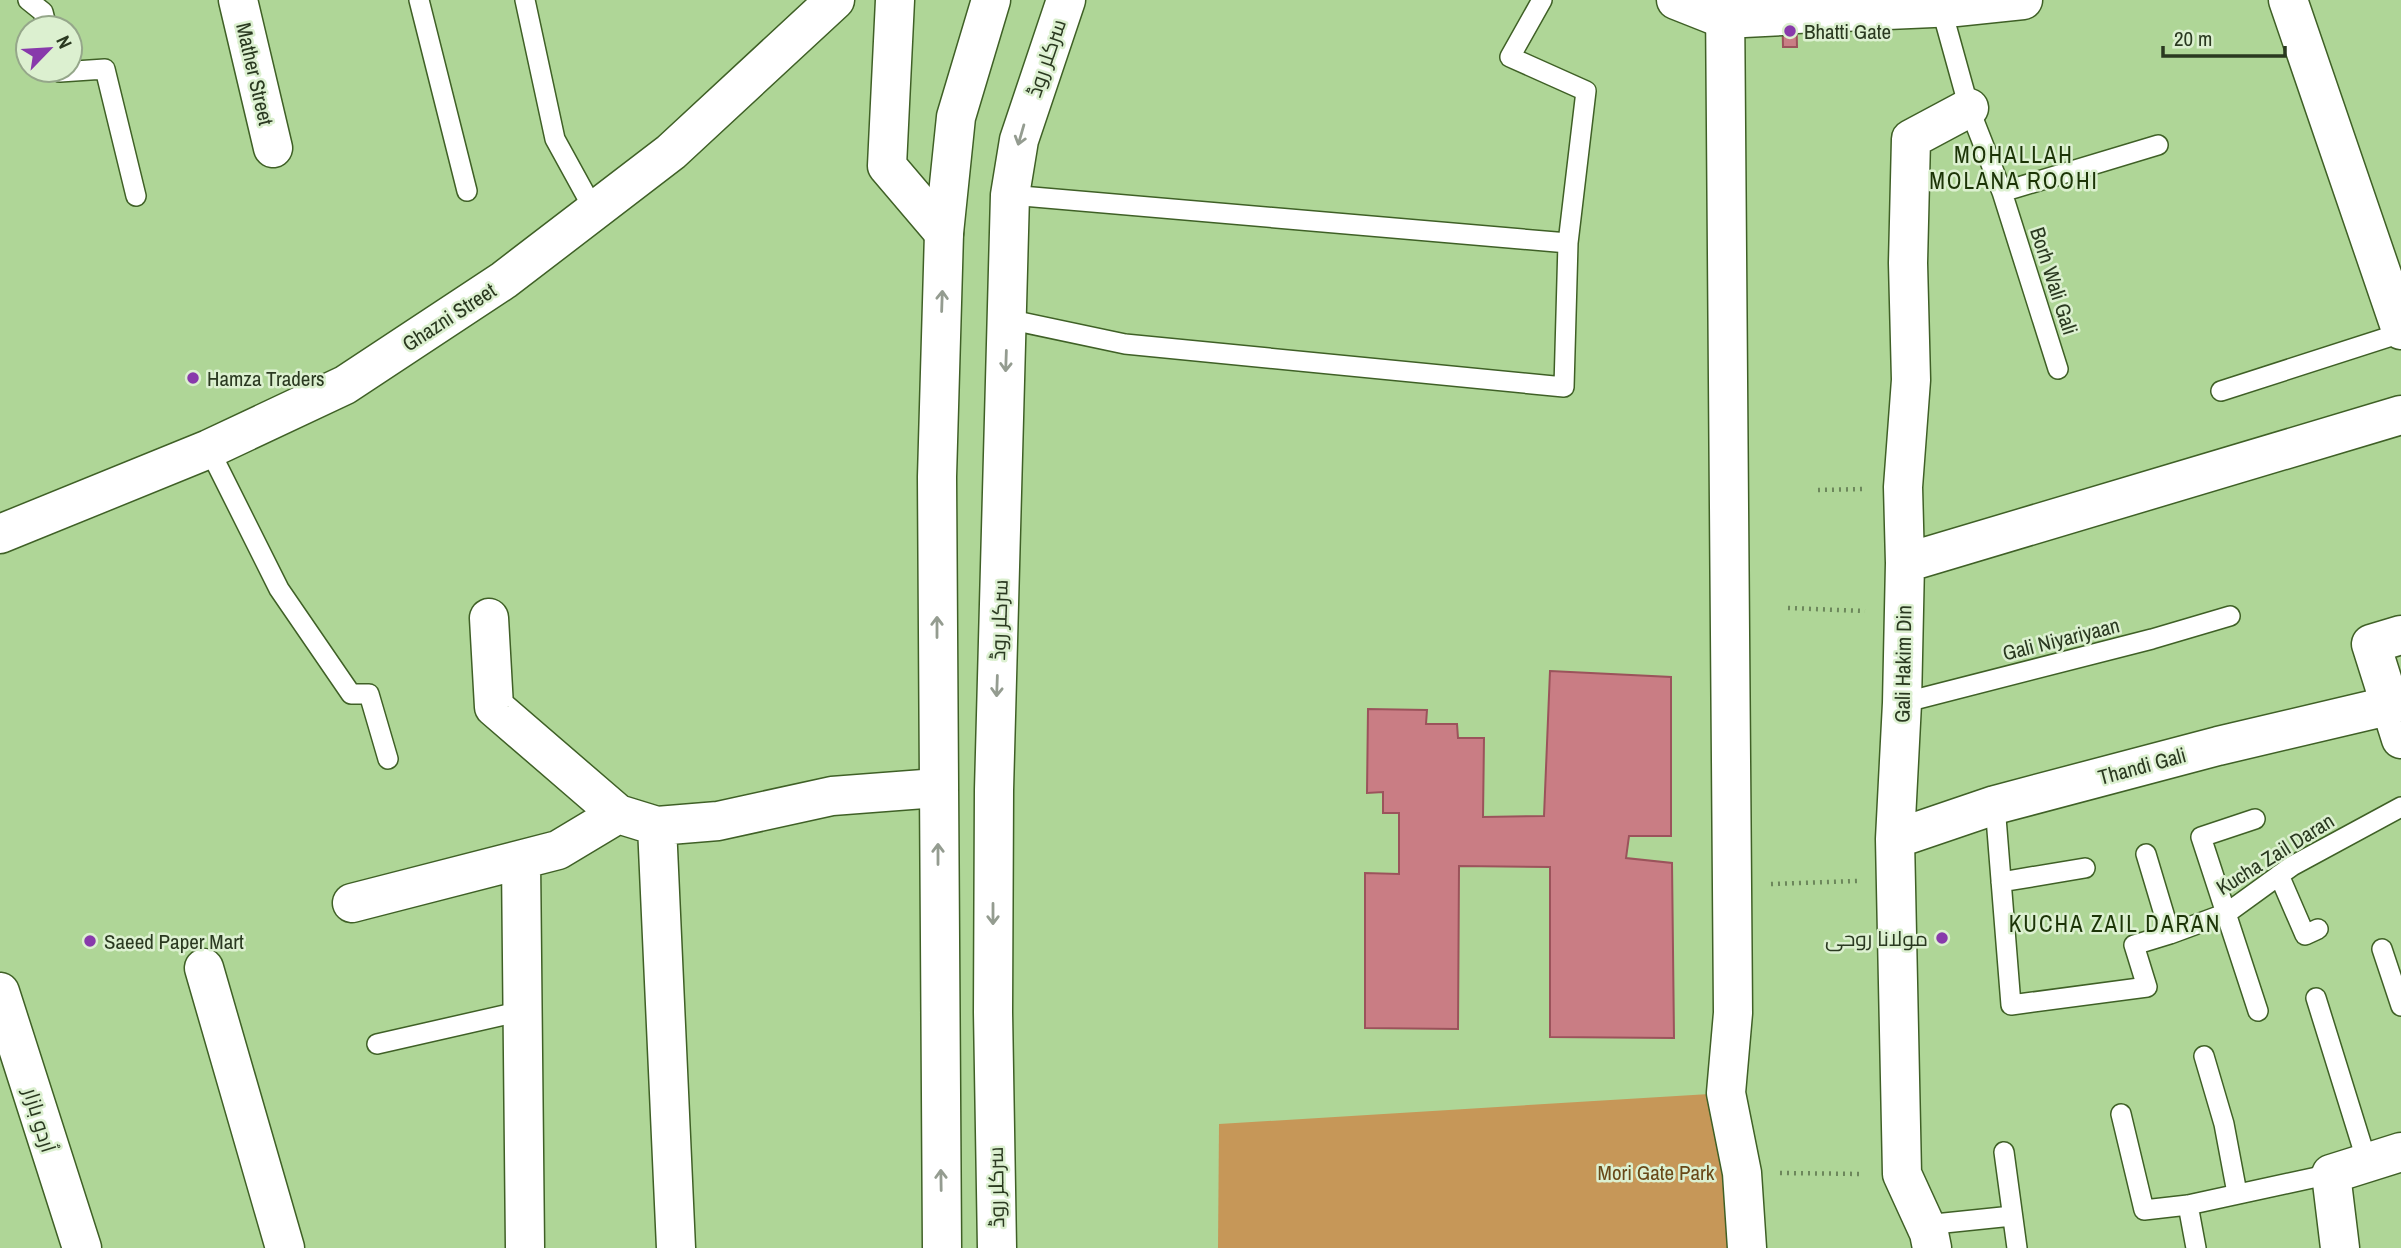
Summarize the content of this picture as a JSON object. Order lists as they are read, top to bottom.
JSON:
{
  "streets": {
    "street": [
      "سرکلر روڈ",
      "Mather Street",
      "Ghazni Street",
      "Gali Hakim Din",
      "Thandi Gali",
      "اُردو بازار"
    ],
    "lane": ["Borh Wali Gali", "Gali Niyariyaan", "Kucha Zail Daran"]
  },
  "crossings": [
    ["Borh Wali Gali", "Gali Hakim Din"],
    ["Gali Niyariyaan", "Gali Hakim Din"],
    ["Gali Hakim Din", "Thandi Gali"],
    ["Thandi Gali", "Kucha Zail Daran"]
  ],
  "districts": ["MOHALLAH MOLANA ROOHI", "KUCHA ZAIL DARAN"],
  "parks": ["Mori Gate Park"],
  "places": [
    "Bhatti Gate",
    "Hamza Traders",
    "مولانا روحی",
    "Saeed Paper Mart"
  ],
  "scale_bar": "20 m",
  "north": "top right"
}
